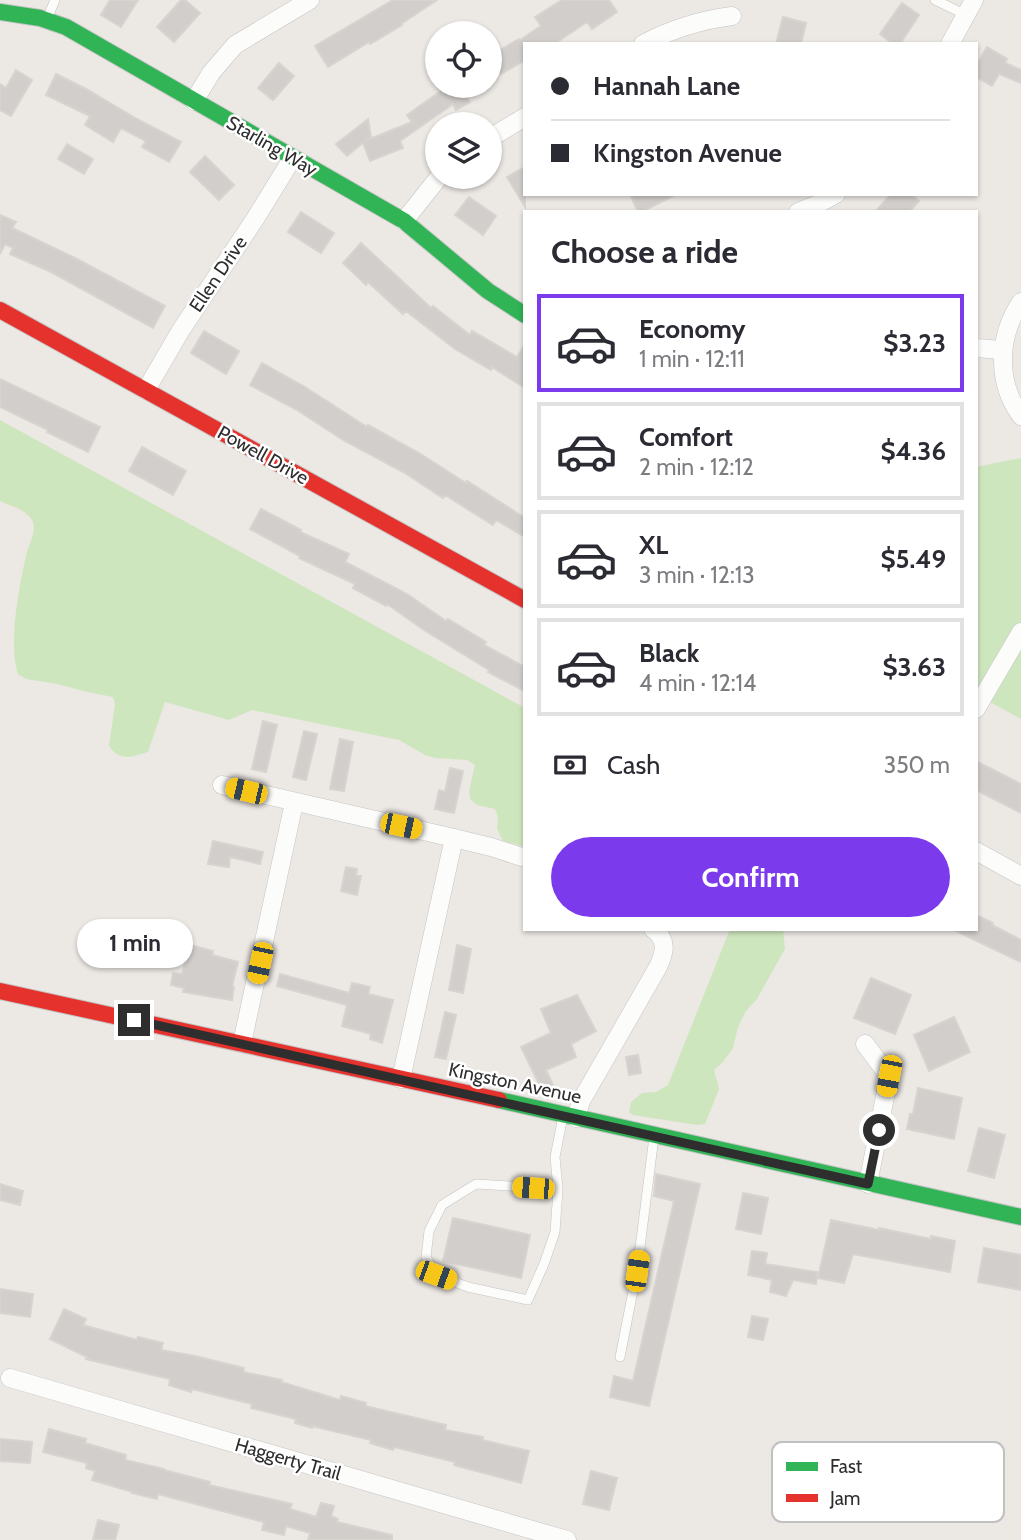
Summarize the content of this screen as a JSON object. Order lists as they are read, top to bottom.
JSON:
{
  "streets": {
    "street": [
      "Starling Way",
      "Ellen Drive",
      "Powell Drive",
      "Kingston Avenue",
      "Haggerty Trail"
    ]
  },
  "crossings": [
    ["Starling Way", "Ellen Drive"],
    ["Ellen Drive", "Powell Drive"]
  ],
  "legend": ["Fast", "Jam"],
  "page": {
    "banner": ["Hannah Lane", "Kingston Avenue"],
    "heading": "Choose a ride",
    "list": [
      {
        "name": "Economy",
        "note": "1 min · 12:11",
        "value": "$3.23"
      },
      {
        "name": "Comfort",
        "note": "2 min · 12:12",
        "value": "$4.36"
      },
      {
        "name": "XL",
        "note": "3 min · 12:13",
        "value": "$5.49"
      },
      {
        "name": "Black",
        "note": "4 min · 12:14",
        "value": "$3.63"
      }
    ],
    "pay": ["Cash", "350 m"],
    "buttons": "Confirm",
    "bubble": "1 min"
  }
}
